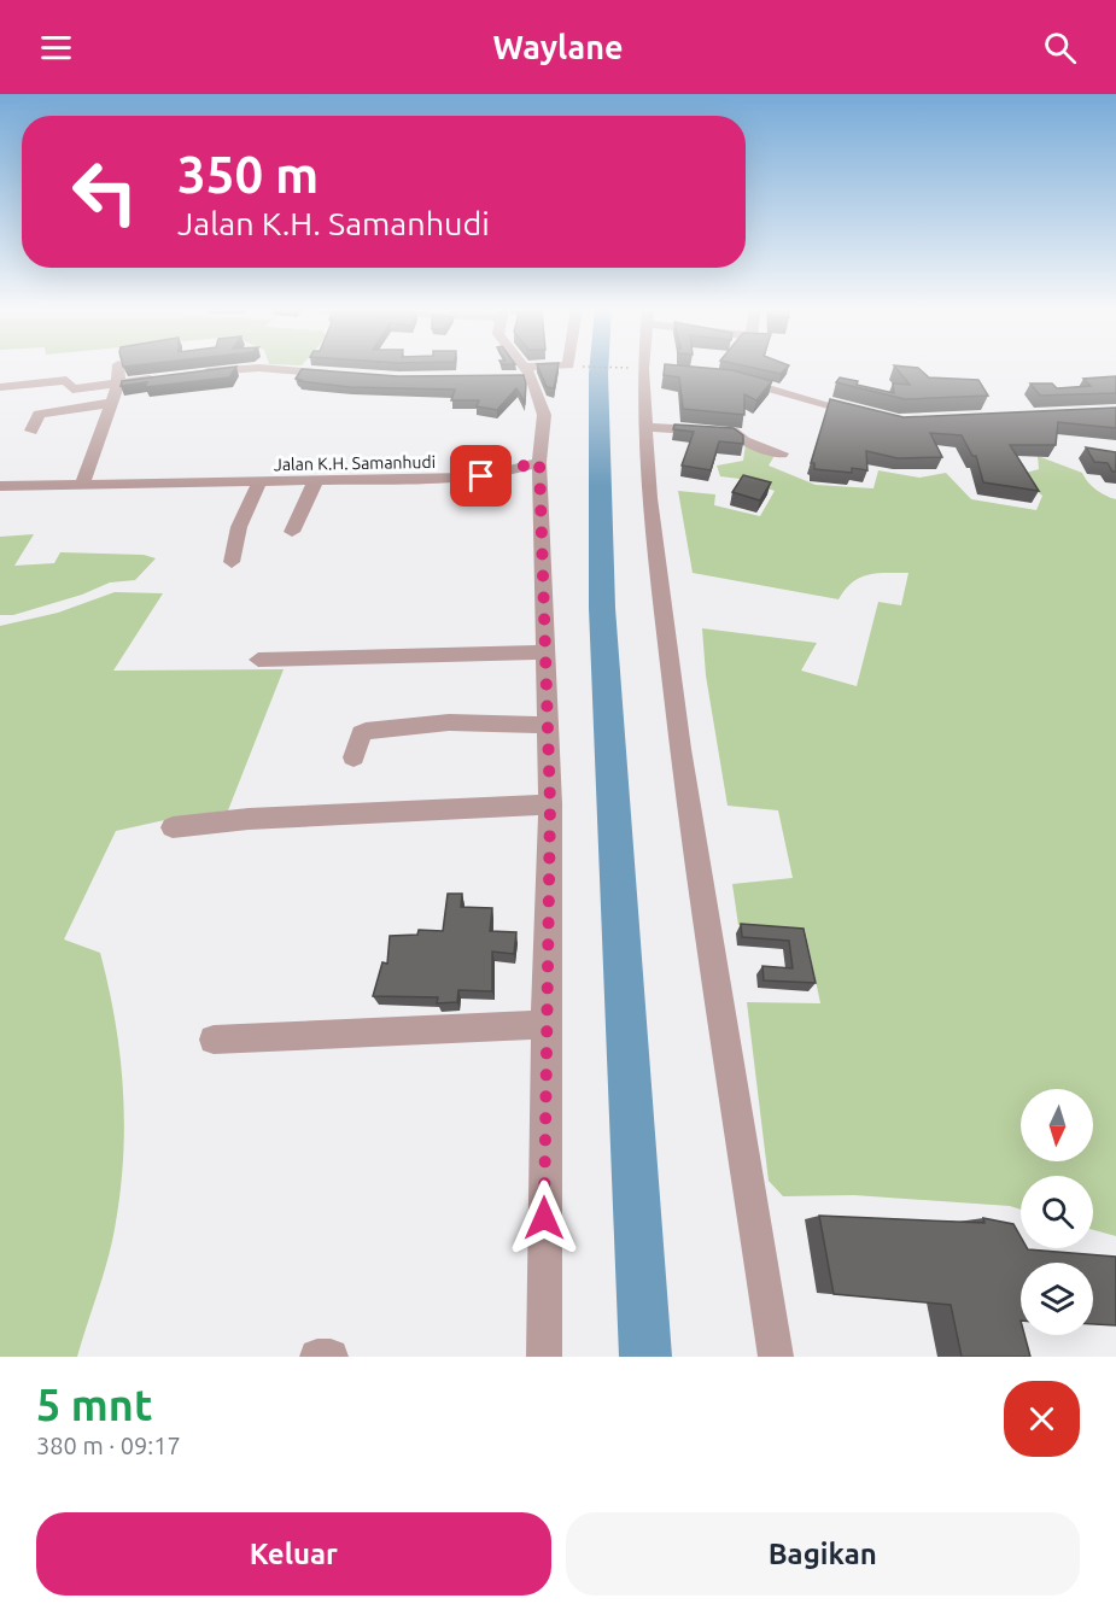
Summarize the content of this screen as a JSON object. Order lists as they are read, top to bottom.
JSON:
{
  "streets": {
    "street": ["Jalan K.H. Samanhudi"]
  },
  "north": "bottom",
  "page": {
    "header": "Waylane",
    "turn": ["350 m", "Jalan K.H. Samanhudi"],
    "heading": ["5 mnt", "380 m · 09:17"],
    "buttons": ["Keluar", "Bagikan"]
  }
}
